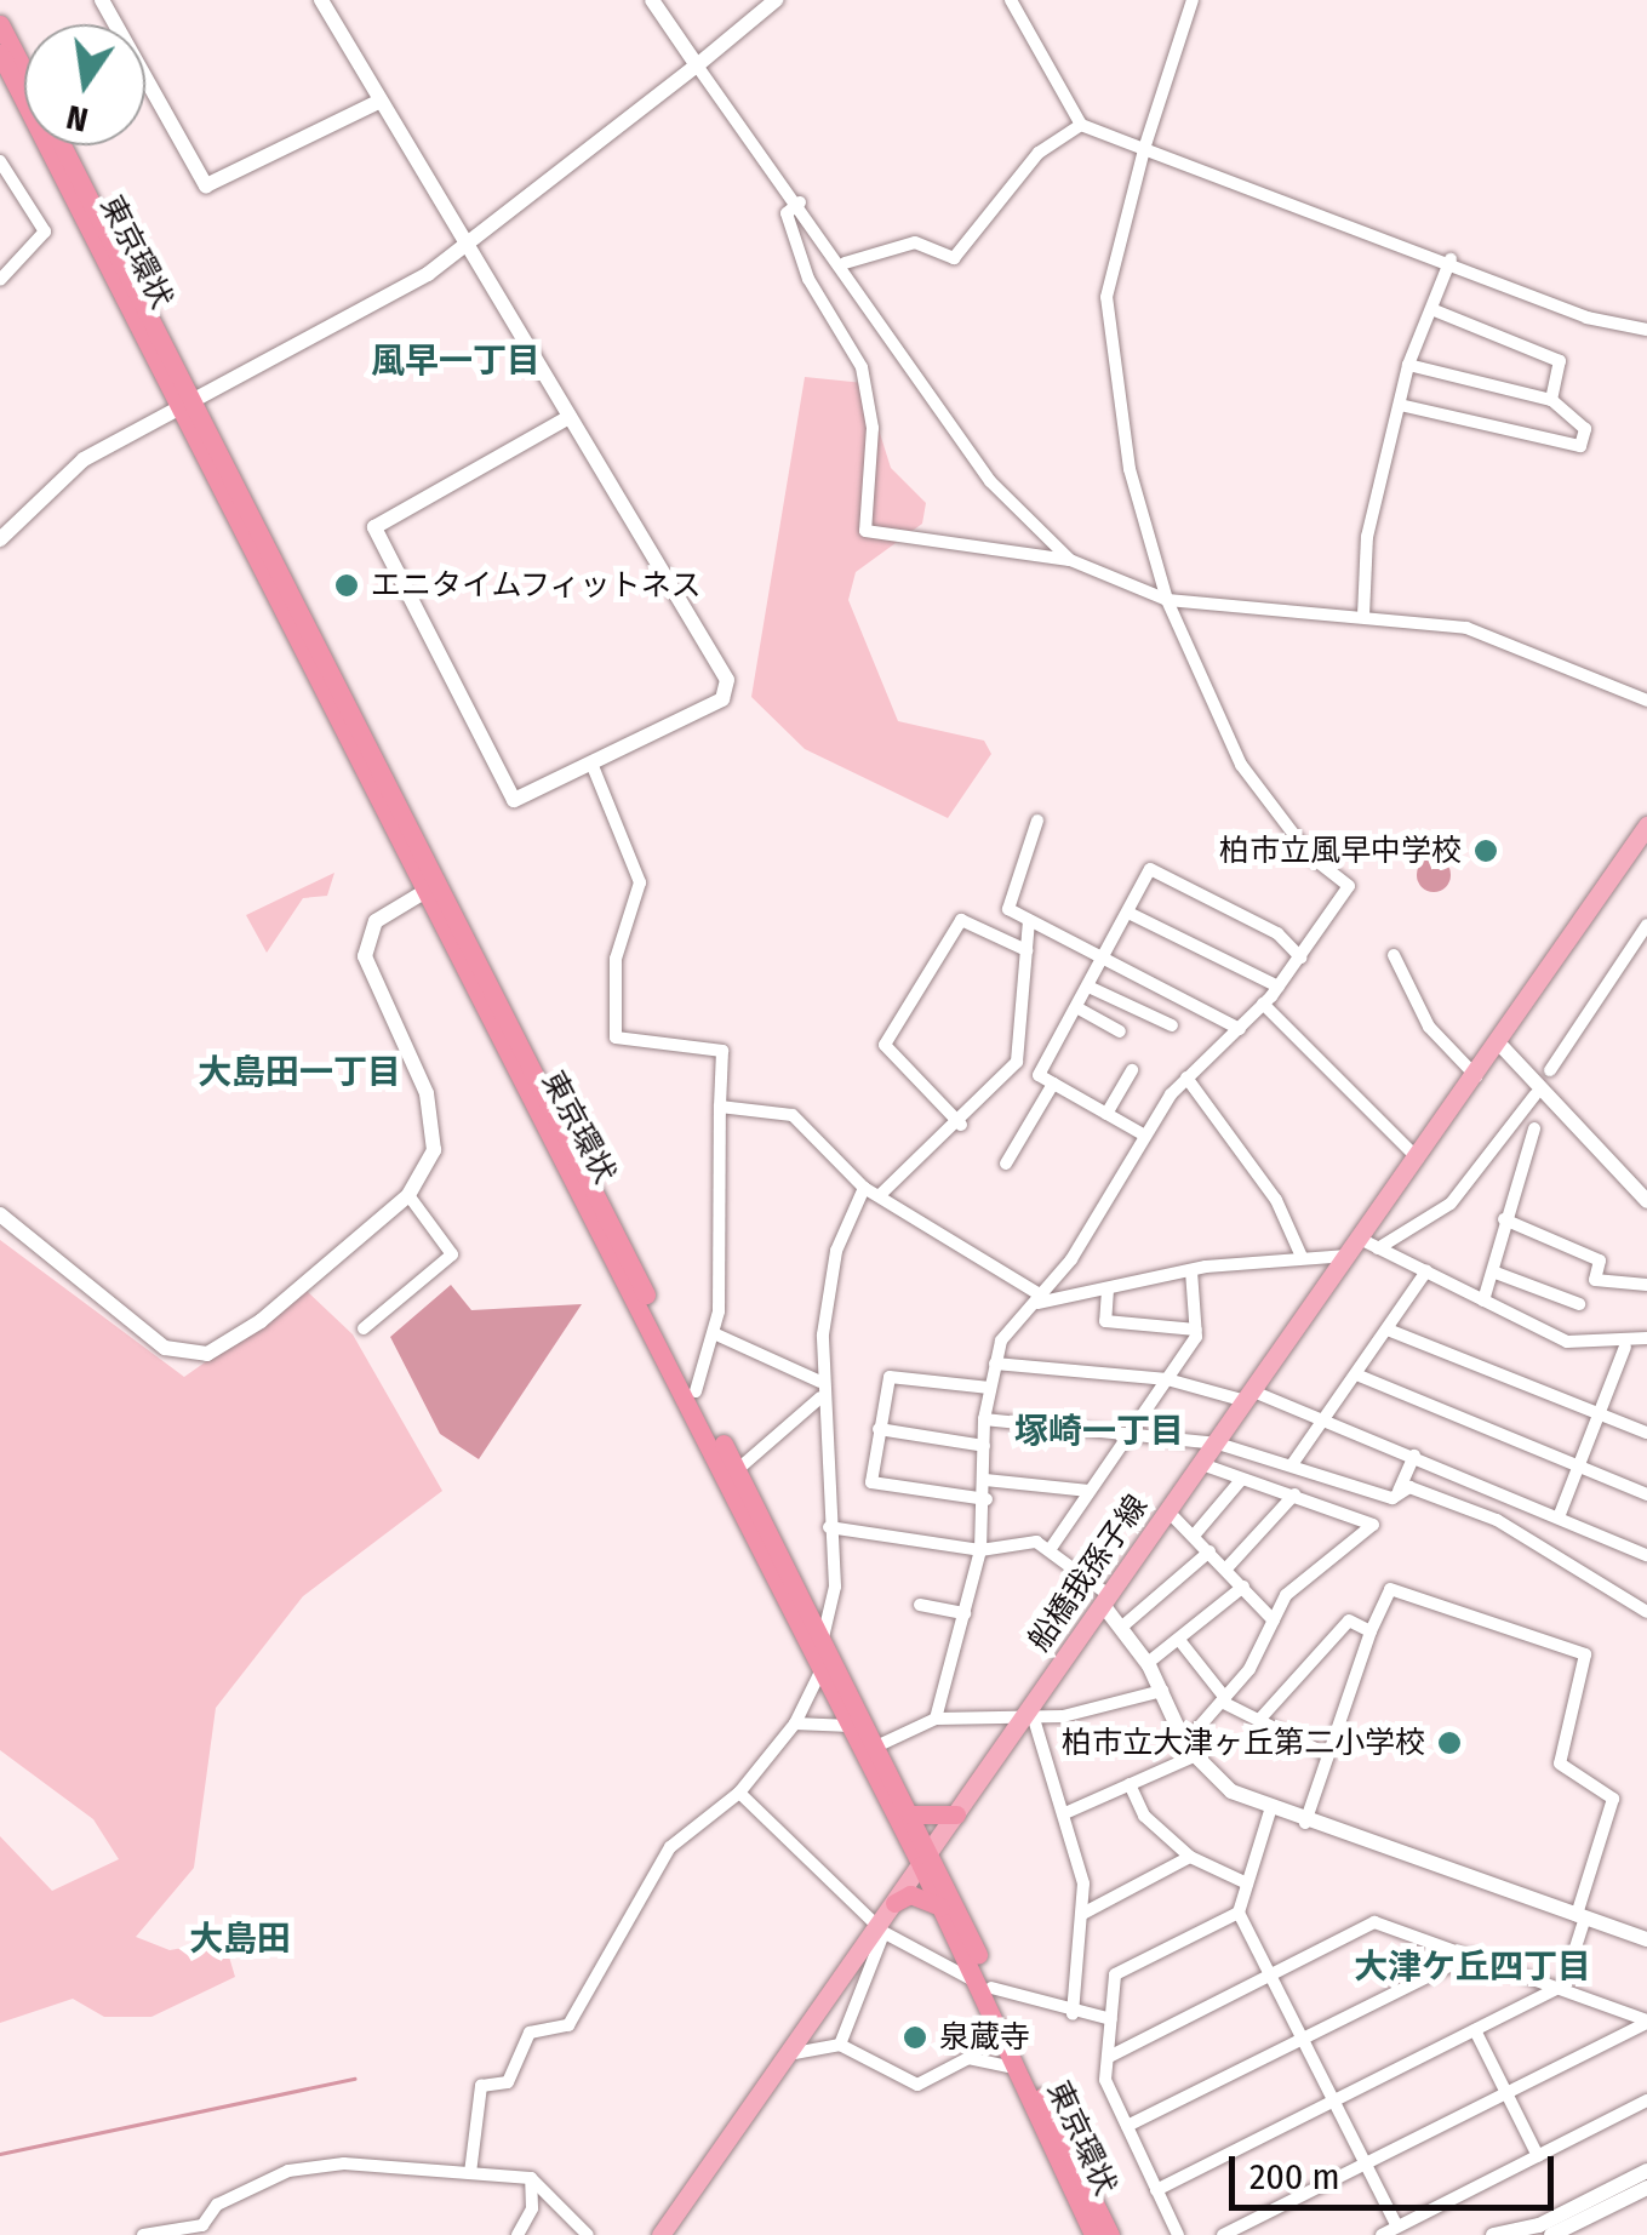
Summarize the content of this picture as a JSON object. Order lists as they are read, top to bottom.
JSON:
{
  "streets": {
    "highway": ["東京環状"],
    "main road": ["船橋我孫子線"]
  },
  "crossings": [
    ["東京環状", "船橋我孫子線"]
  ],
  "districts": [
    "風早一丁目",
    "大島田一丁目",
    "塚崎一丁目",
    "大島田",
    "大津ケ丘四丁目"
  ],
  "places": [
    "エニタイムフィットネス",
    "柏市立風早中学校",
    "柏市立大津ヶ丘第二小学校",
    "泉蔵寺"
  ],
  "scale_bar": "200 m",
  "north": "bottom"
}
